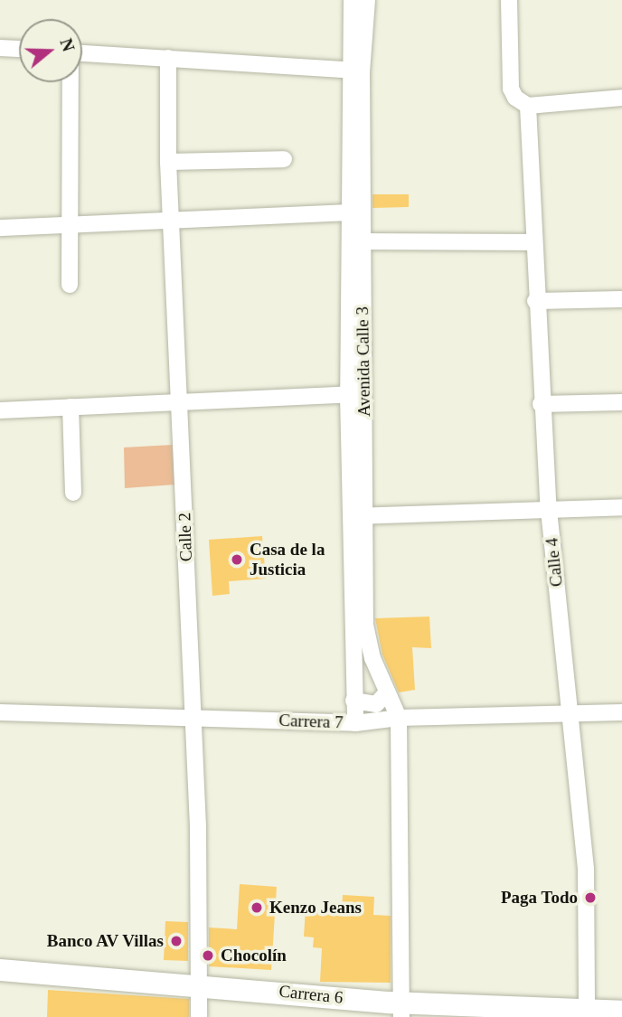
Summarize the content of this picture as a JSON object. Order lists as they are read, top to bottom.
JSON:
{
  "streets": {
    "main road": ["Carrera 6"],
    "street": [
      "Avenida Calle 3",
      "Calle 2",
      "Calle 4",
      "Carrera 7"
    ]
  },
  "crossings": [
    ["Avenida Calle 3", "Carrera 7"],
    ["Calle 2", "Carrera 7"],
    ["Calle 2", "Carrera 6"],
    ["Calle 4", "Carrera 7"],
    ["Calle 4", "Carrera 6"]
  ],
  "places": [
    "Casa de la Justicia",
    "Paga Todo",
    "Kenzo Jeans",
    "Banco AV Villas",
    "Chocolín"
  ],
  "north": "right"
}
